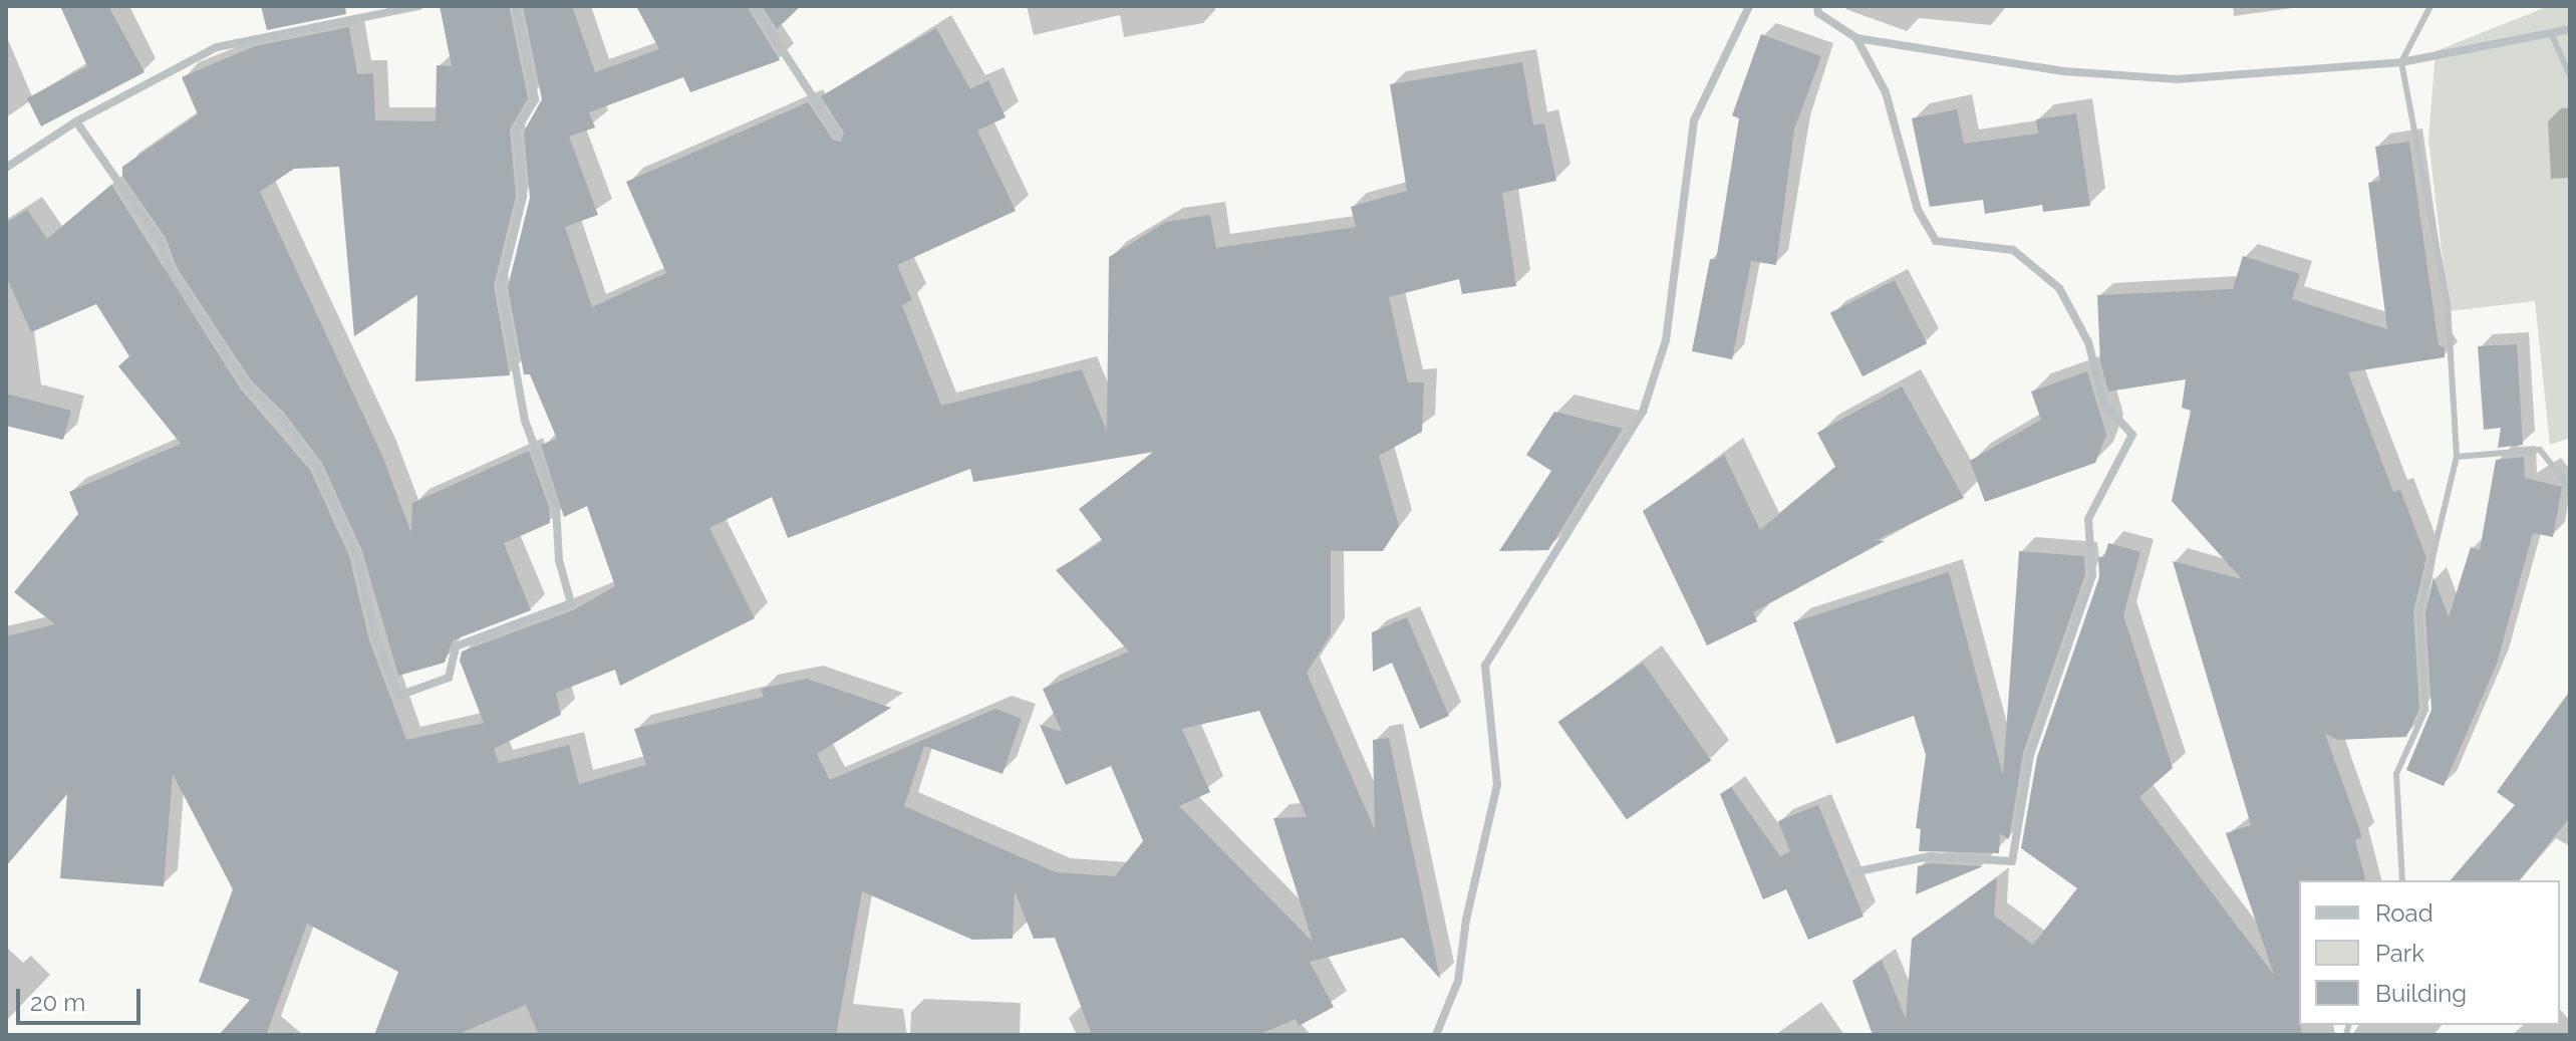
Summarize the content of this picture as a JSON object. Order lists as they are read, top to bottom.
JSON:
{
  "legend": ["Road", "Park", "Building"],
  "scale_bar": "20 m"
}
